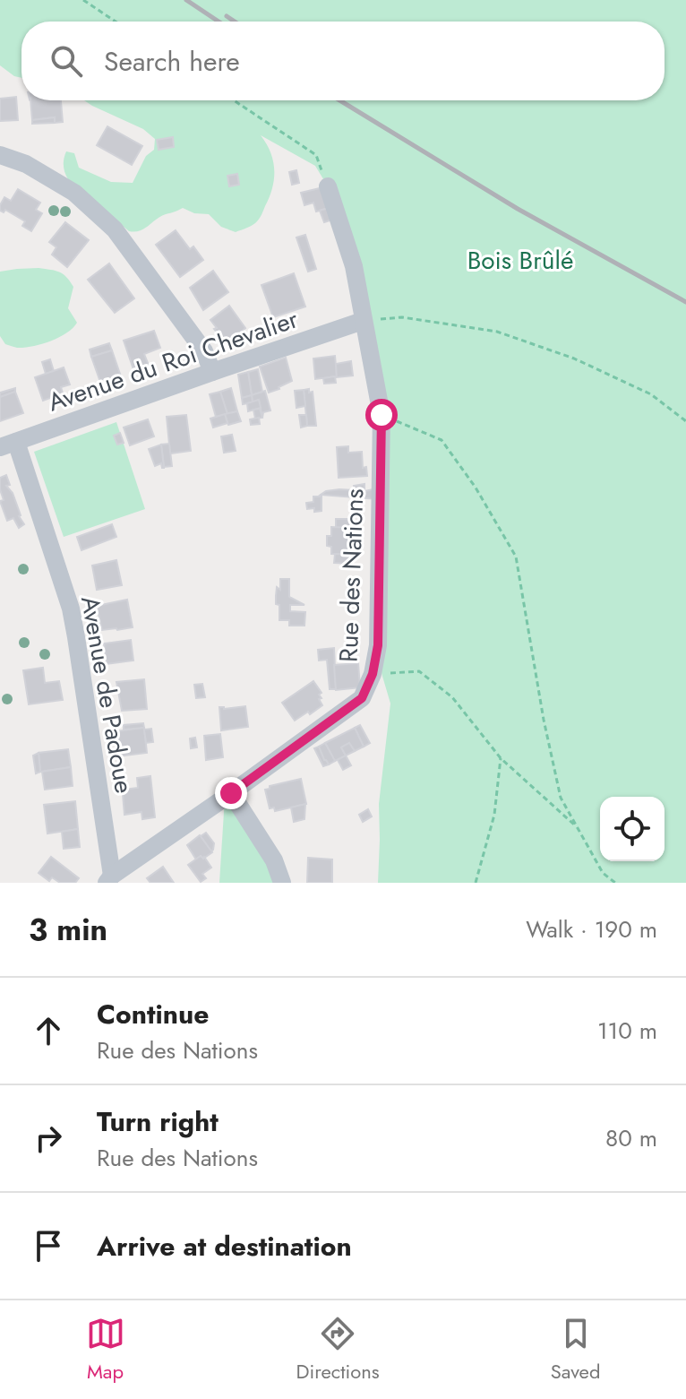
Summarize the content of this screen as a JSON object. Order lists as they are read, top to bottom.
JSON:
{
  "streets": {
    "street": ["Avenue du Roi Chevalier", "Rue des Nations", "Avenue de Padoue"]
  },
  "crossings": [
    ["Avenue du Roi Chevalier", "Rue des Nations"],
    ["Avenue du Roi Chevalier", "Avenue de Padoue"],
    ["Rue des Nations", "Avenue de Padoue"]
  ],
  "parks": ["Bois Brûlé"],
  "page": {
    "search": "Search here",
    "heading": ["3 min", "Walk · 190 m"],
    "list": [
      ["Continue", "Rue des Nations", "110 m"],
      ["Turn right", "Rue des Nations", "80 m"],
      "Arrive at destination"
    ],
    "nav": ["Map", "Directions", "Saved"]
  }
}
